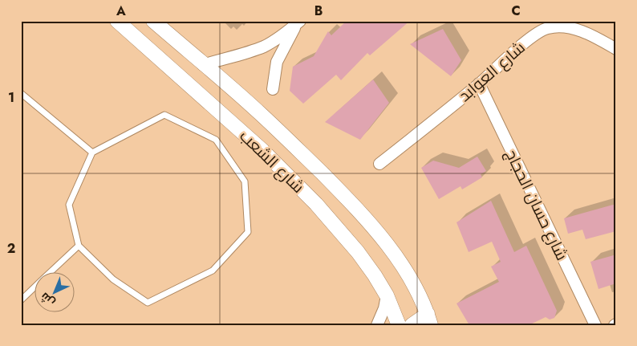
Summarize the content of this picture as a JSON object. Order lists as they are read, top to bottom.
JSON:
{
  "streets": {
    "street": ["شارع العوابد", "شارع الشعب", "شارع حسان الحجاج"]
  },
  "crossings": [
    ["شارع العوابد", "شارع حسان الحجاج"]
  ],
  "north": "bottom left",
  "grid": {
    "columns": ["A", "B", "C"],
    "rows": ["1", "2"]
  }
}
